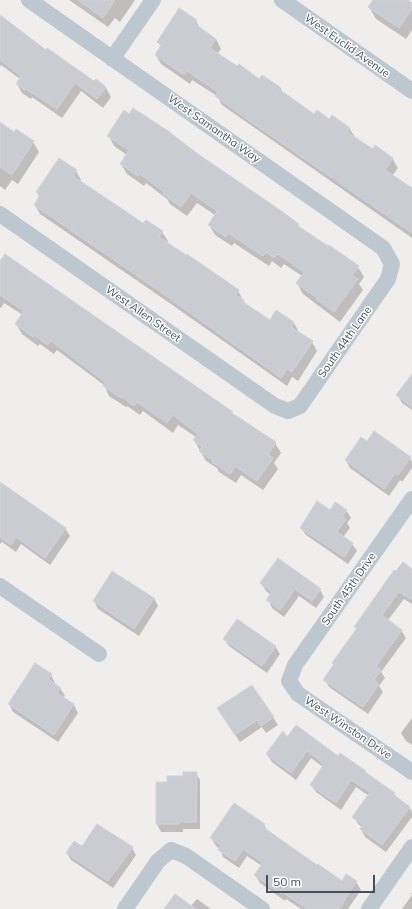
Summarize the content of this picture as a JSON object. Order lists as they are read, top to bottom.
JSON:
{
  "streets": {
    "street": [
      "West Euclid Avenue",
      "West Samantha Way",
      "West Allen Street",
      "South 44th Lane",
      "South 45th Drive",
      "West Winston Drive"
    ]
  },
  "crossings": [
    ["West Samantha Way", "South 44th Lane"],
    ["West Allen Street", "South 44th Lane"],
    ["South 45th Drive", "West Winston Drive"]
  ],
  "scale_bar": "50 m"
}
